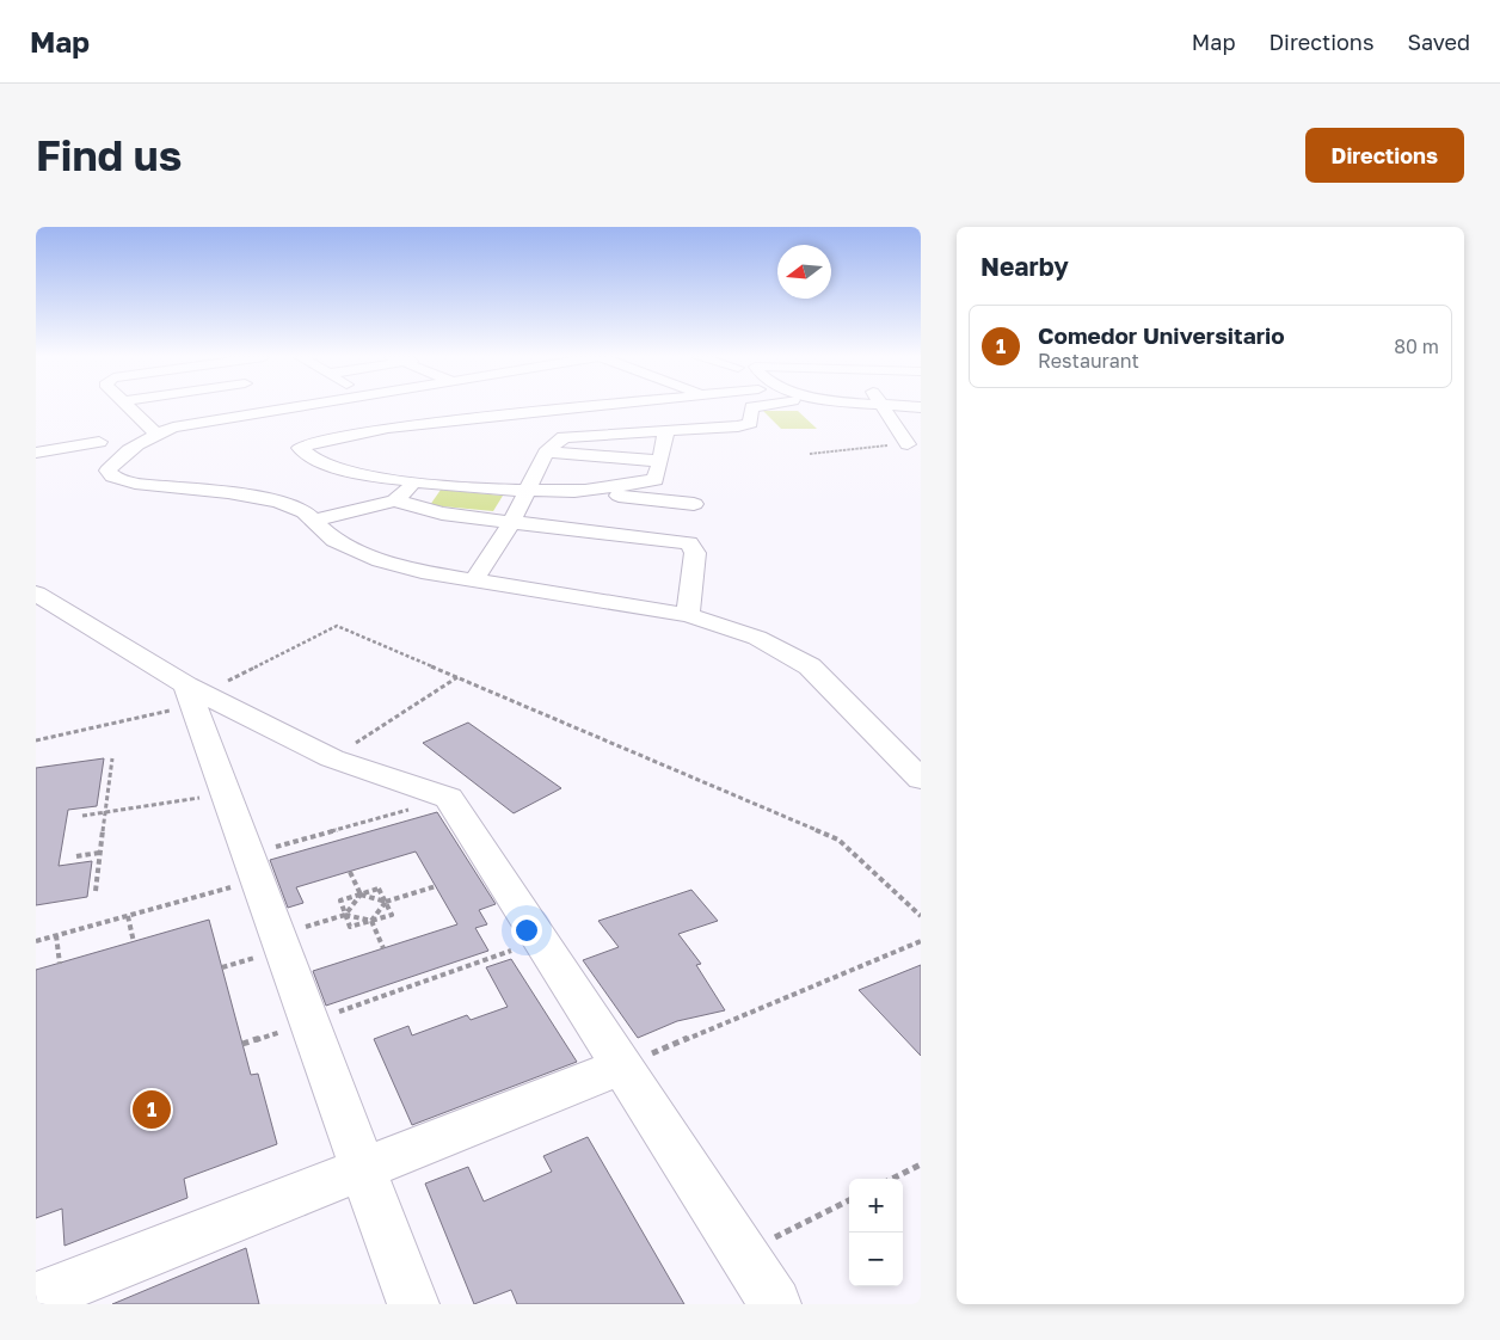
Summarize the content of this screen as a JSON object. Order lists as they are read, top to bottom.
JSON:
{
  "north": "left",
  "page": {
    "header": "Map",
    "nav": ["Map", "Directions", "Saved"],
    "buttons": "Directions",
    "title": "Find us",
    "heading": "Nearby",
    "list": [
      {
        "mark": "1",
        "name": "Comedor Universitario",
        "note": "Restaurant",
        "value": "80 m"
      }
    ],
    "pins": "1",
    "map_buttons": ["+", "−"]
  }
}
